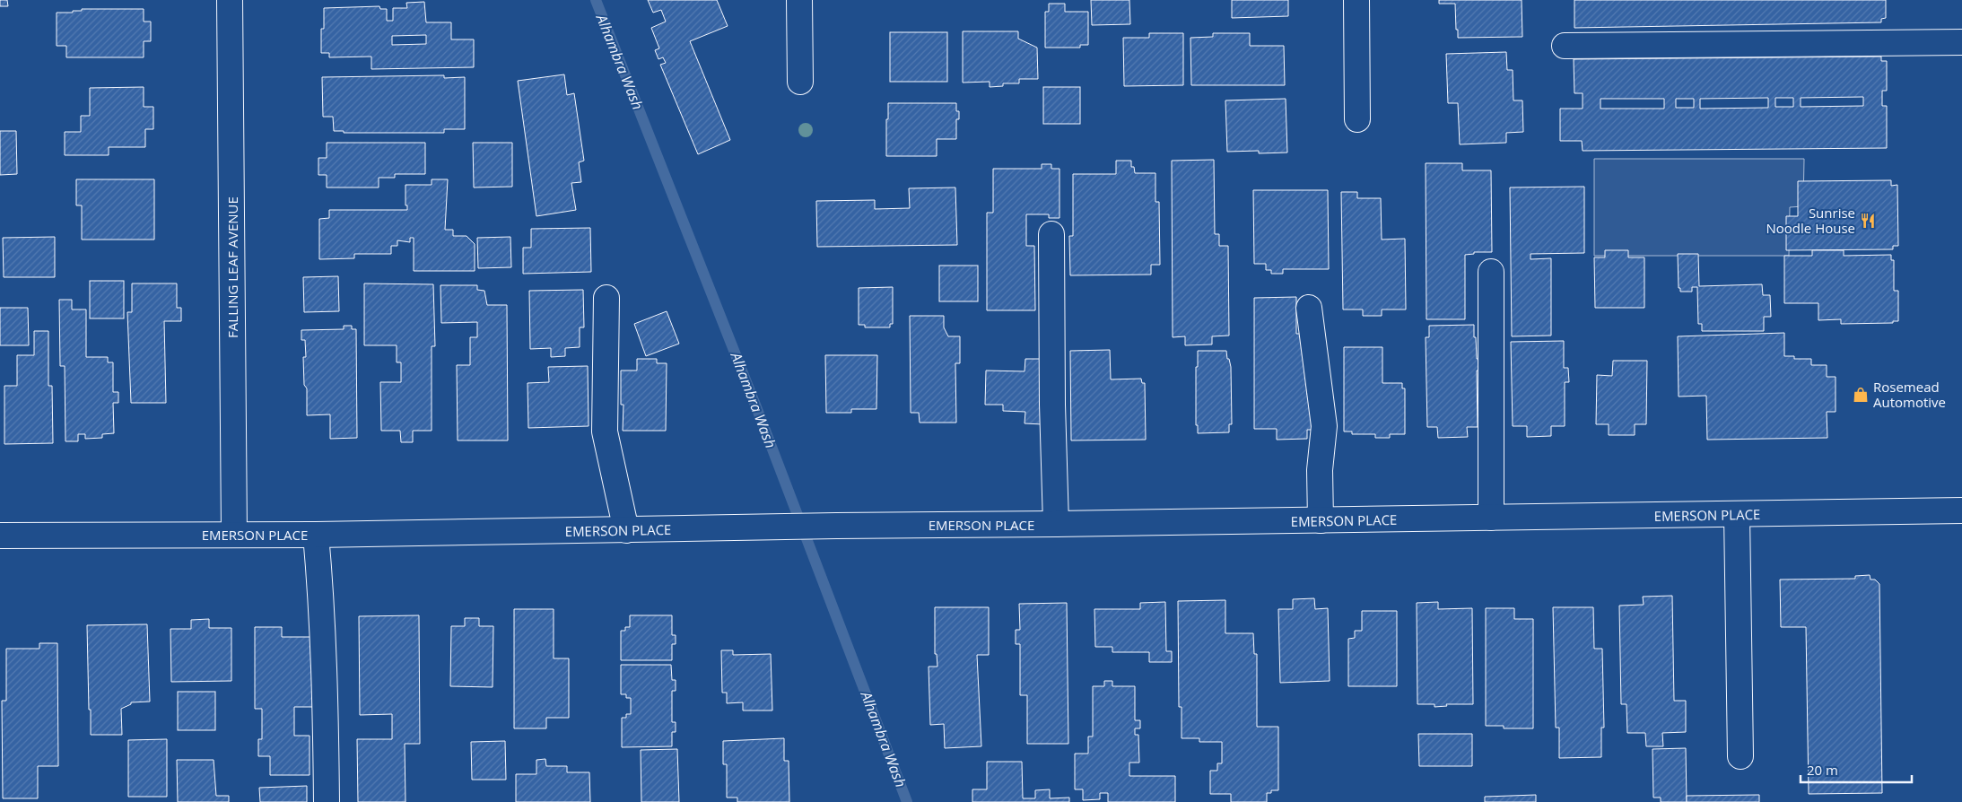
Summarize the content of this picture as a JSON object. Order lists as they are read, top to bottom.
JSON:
{
  "streets": {
    "street": ["FALLING LEAF AVENUE", "EMERSON PLACE"]
  },
  "crossings": [
    ["FALLING LEAF AVENUE", "EMERSON PLACE"]
  ],
  "water": ["Alhambra Wash"],
  "places": {
    "restaurant": ["Sunrise Noodle House"],
    "shop": ["Rosemead Automotive"]
  },
  "scale_bar": "20 m"
}
